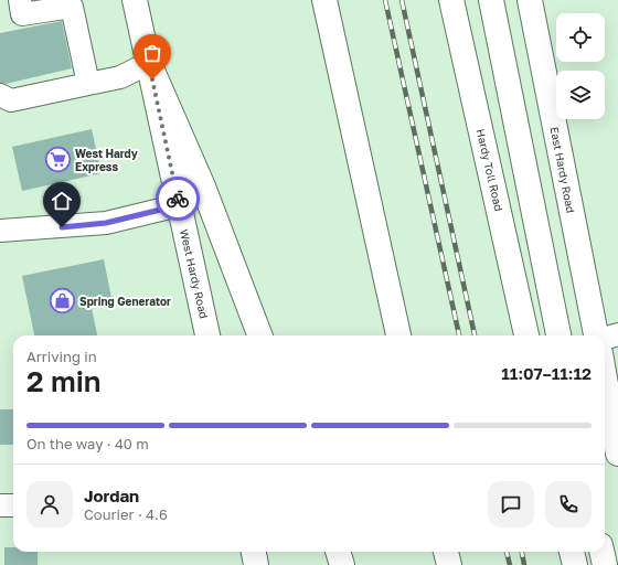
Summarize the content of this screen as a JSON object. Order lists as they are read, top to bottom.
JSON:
{
  "streets": {
    "main road": ["Hardy Toll Road", "East Hardy Road", "West Hardy Road"]
  },
  "places": {
    "supermarket": ["West Hardy Express"],
    "shop": ["Spring Generator"]
  },
  "page": {
    "heading": ["2 min", "Arriving in", "11:07–11:12"],
    "panel": ["Jordan", "Courier · 4.6"],
    "bar": "On the way · 40 m"
  }
}
